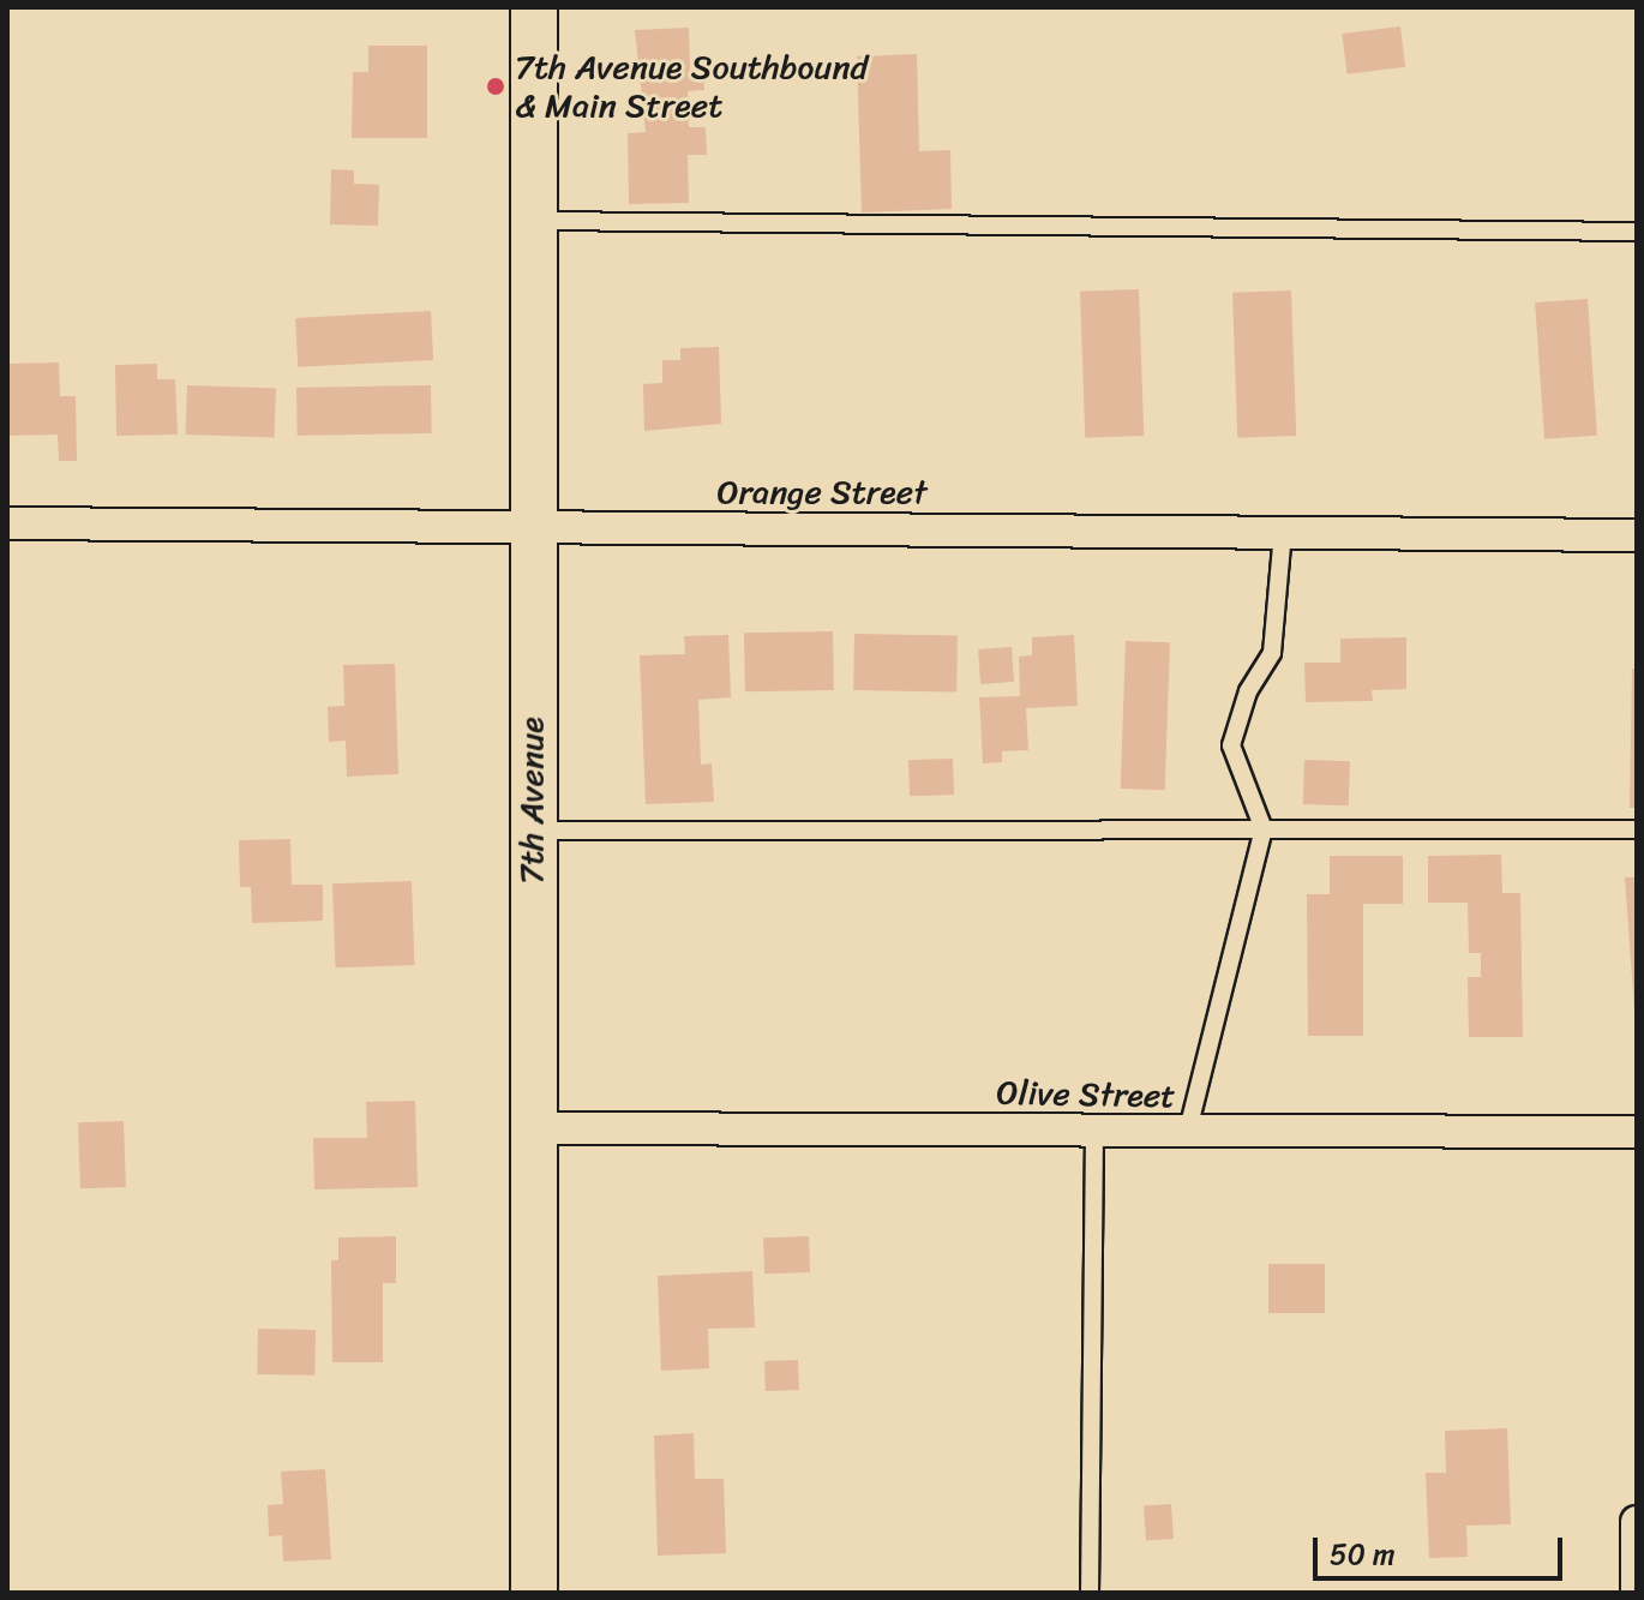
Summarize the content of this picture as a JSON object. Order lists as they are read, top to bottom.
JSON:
{
  "streets": {
    "street": ["Orange Street", "7th Avenue", "Olive Street"]
  },
  "crossings": [
    ["Orange Street", "7th Avenue"],
    ["7th Avenue", "Olive Street"]
  ],
  "places": ["7th Avenue Southbound & Main Street"],
  "scale_bar": "50 m"
}
